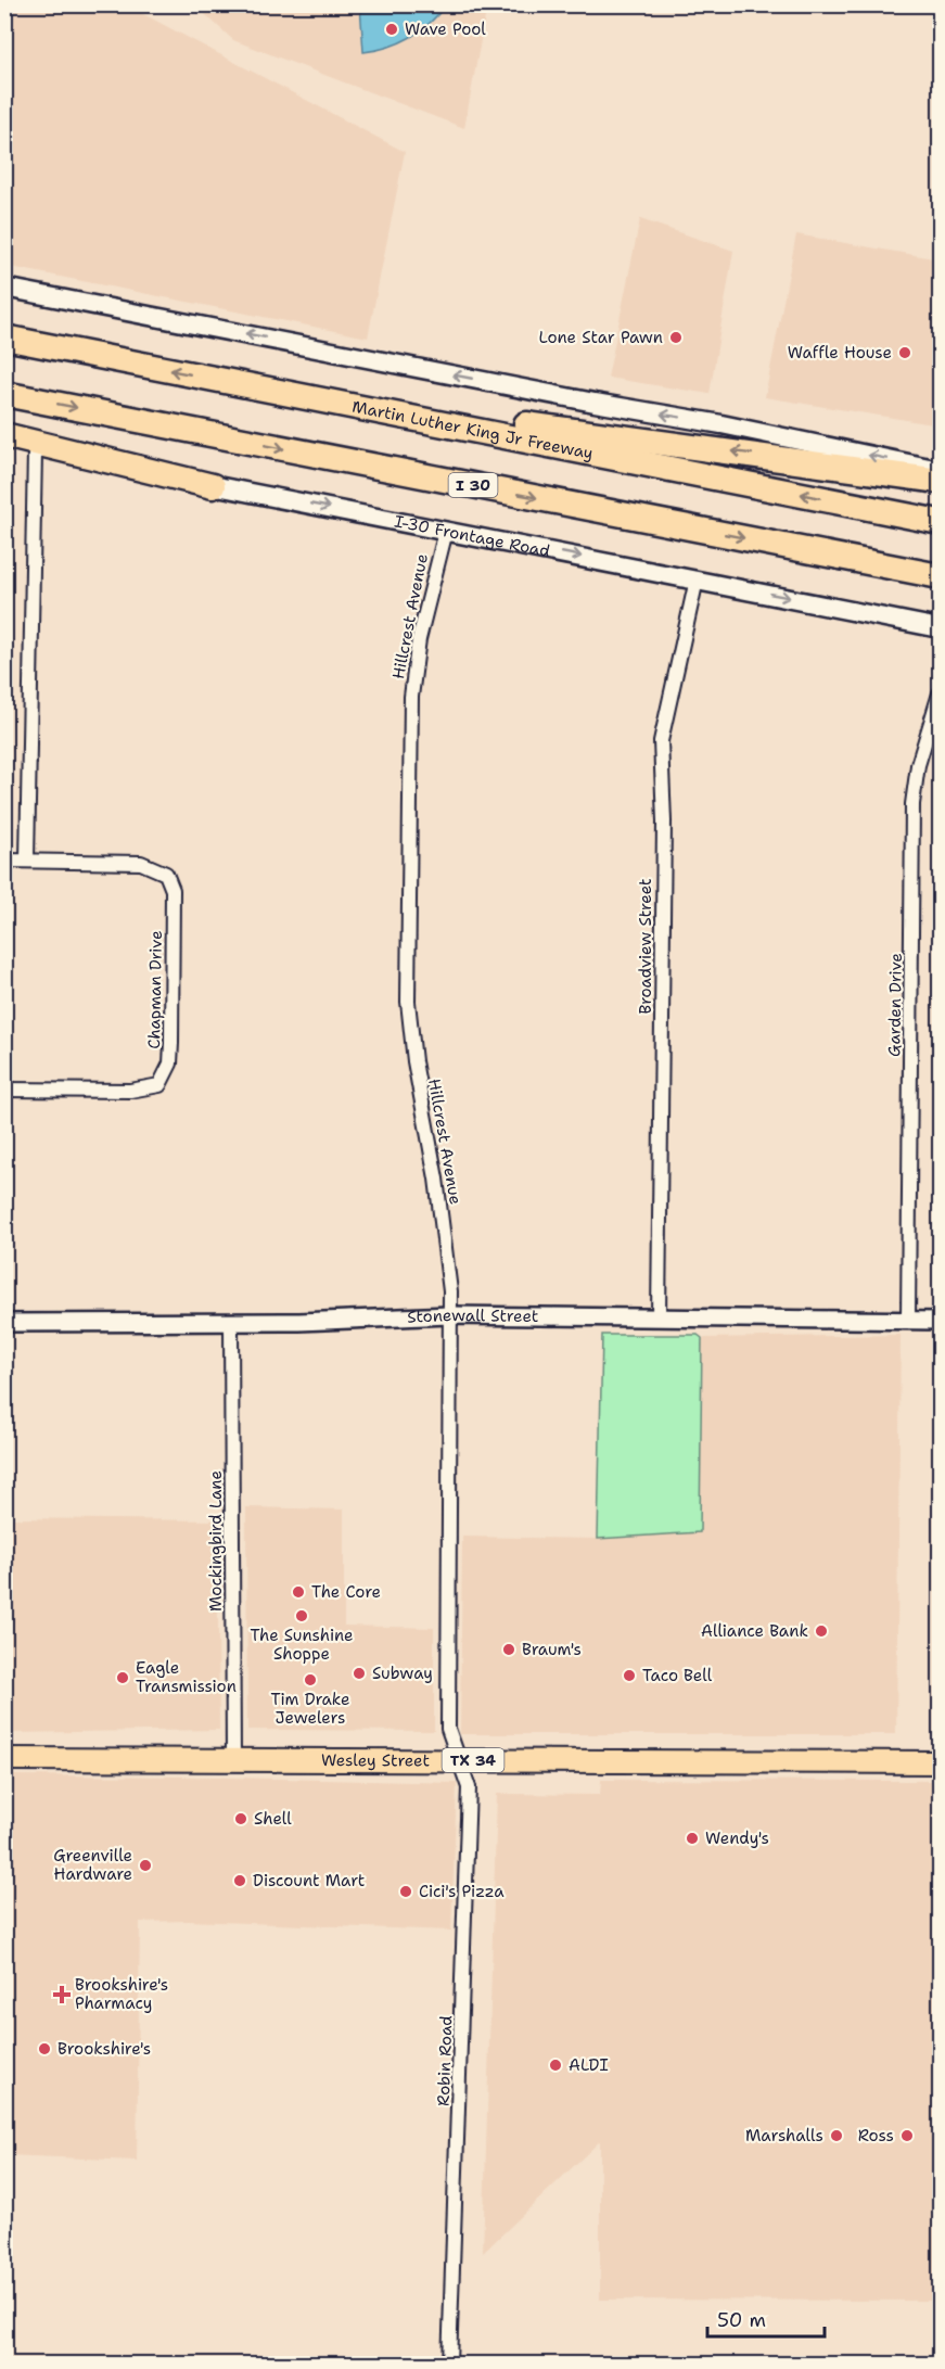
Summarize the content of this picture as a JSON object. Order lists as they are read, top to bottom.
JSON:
{
  "streets": {
    "highway": ["Martin Luther King Jr Freeway", "I 30"],
    "main road": ["I-30 Frontage Road", "Wesley Street", "TX 34"],
    "street": [
      "Hillcrest Avenue",
      "Broadview Street",
      "Chapman Drive",
      "Garden Drive",
      "Stonewall Street",
      "Mockingbird Lane",
      "Robin Road"
    ]
  },
  "crossings": [
    ["I-30 Frontage Road", "Hillcrest Avenue"],
    ["I-30 Frontage Road", "Broadview Street"],
    ["Hillcrest Avenue", "Stonewall Street"],
    ["Hillcrest Avenue", "Wesley Street"],
    ["Hillcrest Avenue", "Robin Road"],
    ["Broadview Street", "Stonewall Street"],
    ["Garden Drive", "Stonewall Street"],
    ["Stonewall Street", "Mockingbird Lane"],
    ["Mockingbird Lane", "Wesley Street"],
    ["Wesley Street", "Robin Road"]
  ],
  "places": {
    "other": [
      "Wave Pool",
      "Lone Star Pawn",
      "Waffle House",
      "The Core",
      "The Sunshine Shoppe",
      "Alliance Bank",
      "Braum's",
      "Subway",
      "Taco Bell",
      "Eagle Transmission",
      "Tim Drake Jewelers",
      "Shell",
      "Wendy's",
      "Greenville Hardware",
      "Discount Mart",
      "Cici's Pizza",
      "Brookshire's",
      "ALDI",
      "Marshalls",
      "Ross"
    ],
    "health": ["Brookshire's Pharmacy"]
  },
  "scale_bar": "50 m"
}
